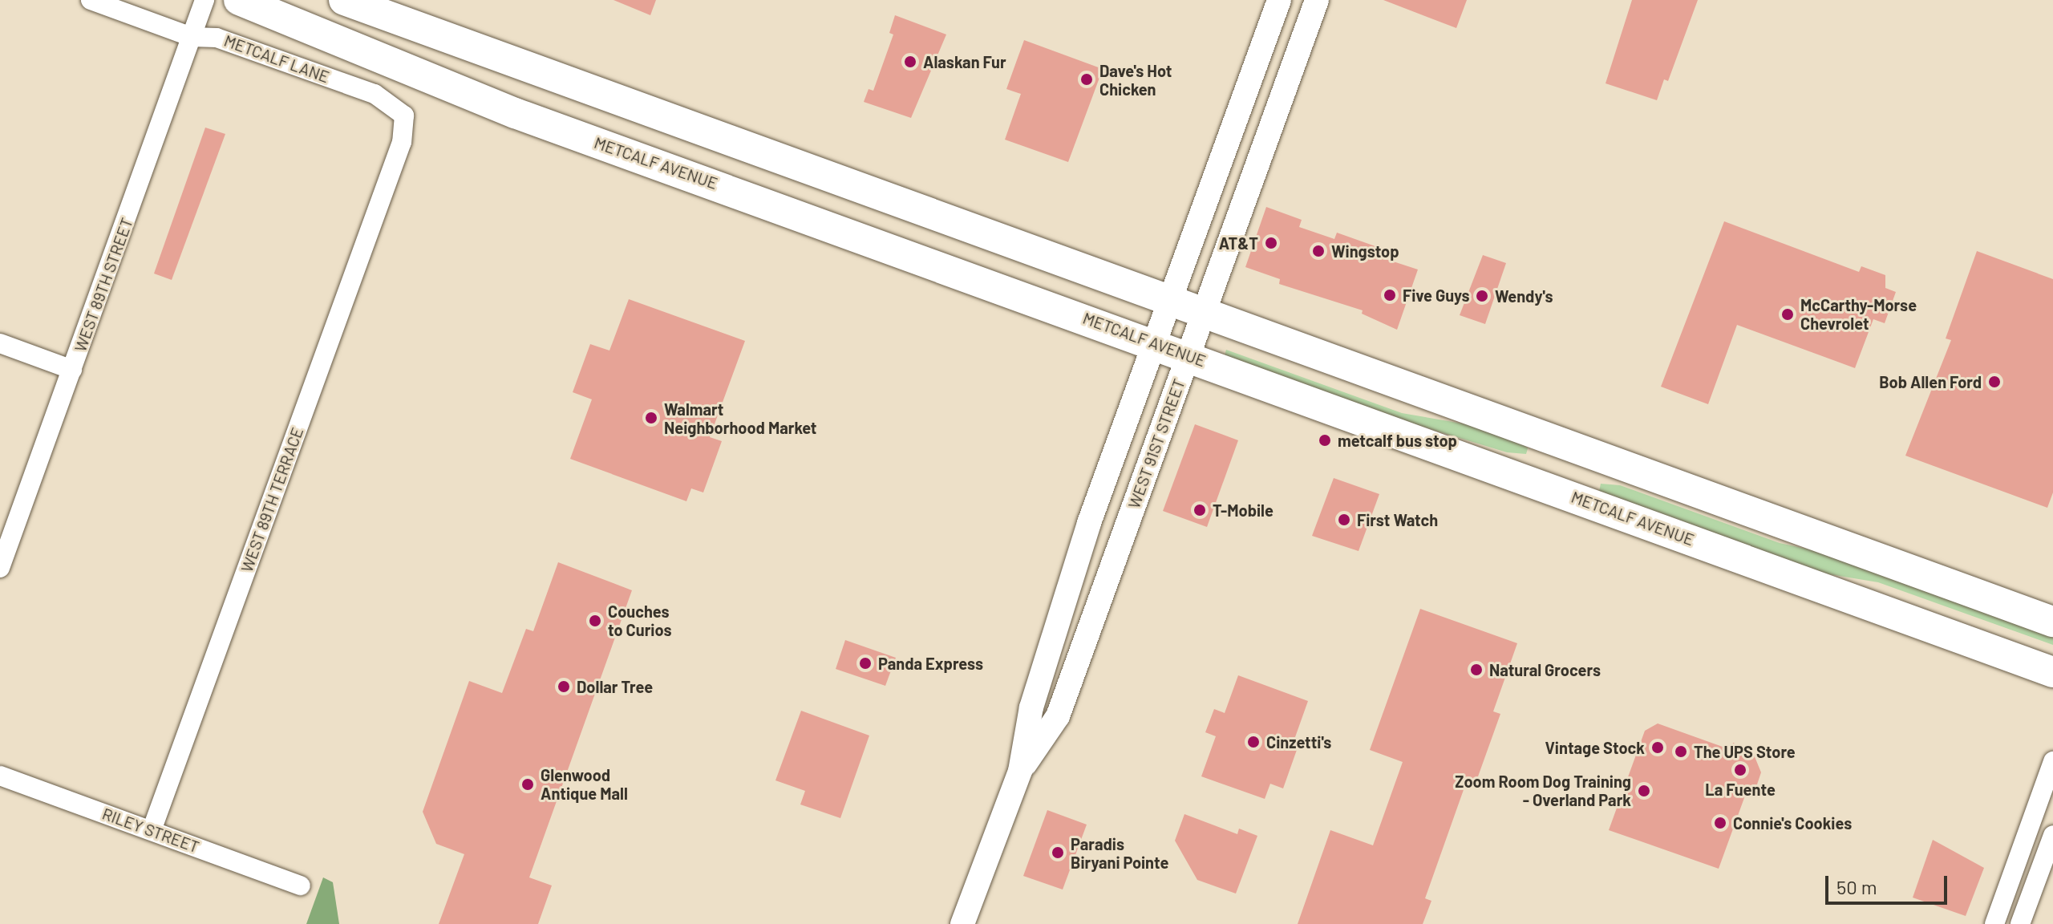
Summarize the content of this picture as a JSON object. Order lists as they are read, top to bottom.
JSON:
{
  "streets": {
    "main road": ["METCALF AVENUE"],
    "street": [
      "METCALF LANE",
      "WEST 89TH STREET",
      "WEST 91ST STREET",
      "WEST 89TH TERRACE",
      "RILEY STREET"
    ]
  },
  "crossings": [
    ["METCALF LANE", "WEST 89TH STREET"],
    ["METCALF LANE", "WEST 89TH TERRACE"],
    ["METCALF AVENUE", "WEST 91ST STREET"],
    ["WEST 89TH TERRACE", "RILEY STREET"]
  ],
  "places": [
    "Alaskan Fur",
    "Dave's Hot Chicken",
    "AT&T",
    "Wingstop",
    "Five Guys",
    "Wendy's",
    "McCarthy-Morse Chevrolet",
    "Bob Allen Ford",
    "Walmart Neighborhood Market",
    "metcalf bus stop",
    "T-Mobile",
    "First Watch",
    "Couches to Curios",
    "Panda Express",
    "Natural Grocers",
    "Dollar Tree",
    "Cinzetti's",
    "Vintage Stock",
    "The UPS Store",
    "La Fuente",
    "Glenwood Antique Mall",
    "Zoom Room Dog Training - Overland Park",
    "Connie's Cookies",
    "Paradis Biryani Pointe"
  ],
  "scale_bar": "50 m"
}
